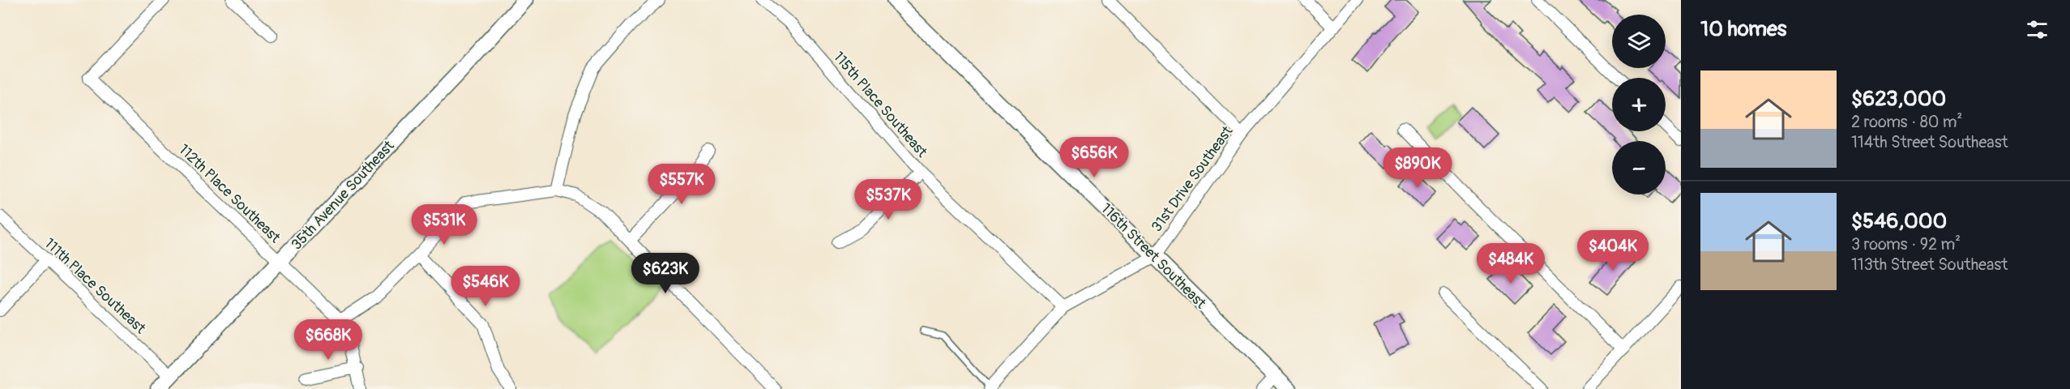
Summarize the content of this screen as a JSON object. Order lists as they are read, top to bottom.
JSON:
{
  "streets": {
    "street": [
      "115th Place Southeast",
      "31st Drive Southeast",
      "112th Place Southeast",
      "35th Avenue Southeast",
      "116th Street Southeast",
      "111th Place Southeast"
    ]
  },
  "crossings": [
    ["115th Place Southeast", "31st Drive Southeast"],
    ["31st Drive Southeast", "116th Street Southeast"],
    ["112th Place Southeast", "35th Avenue Southeast"],
    ["35th Avenue Southeast", "111th Place Southeast"]
  ],
  "page": {
    "heading": "10 homes",
    "map_buttons": ["+", "−"],
    "list": [
      {
        "name": "$623,000",
        "note": "2 rooms · 80 m² · 114th Street Southeast"
      },
      {
        "name": "$546,000",
        "note": "3 rooms · 92 m² · 113th Street Southeast"
      }
    ],
    "price": [
      "$656K",
      "$890K",
      "$557K",
      "$537K",
      "$531K",
      "$404K",
      "$484K",
      "$623K",
      "$546K",
      "$668K"
    ]
  }
}
